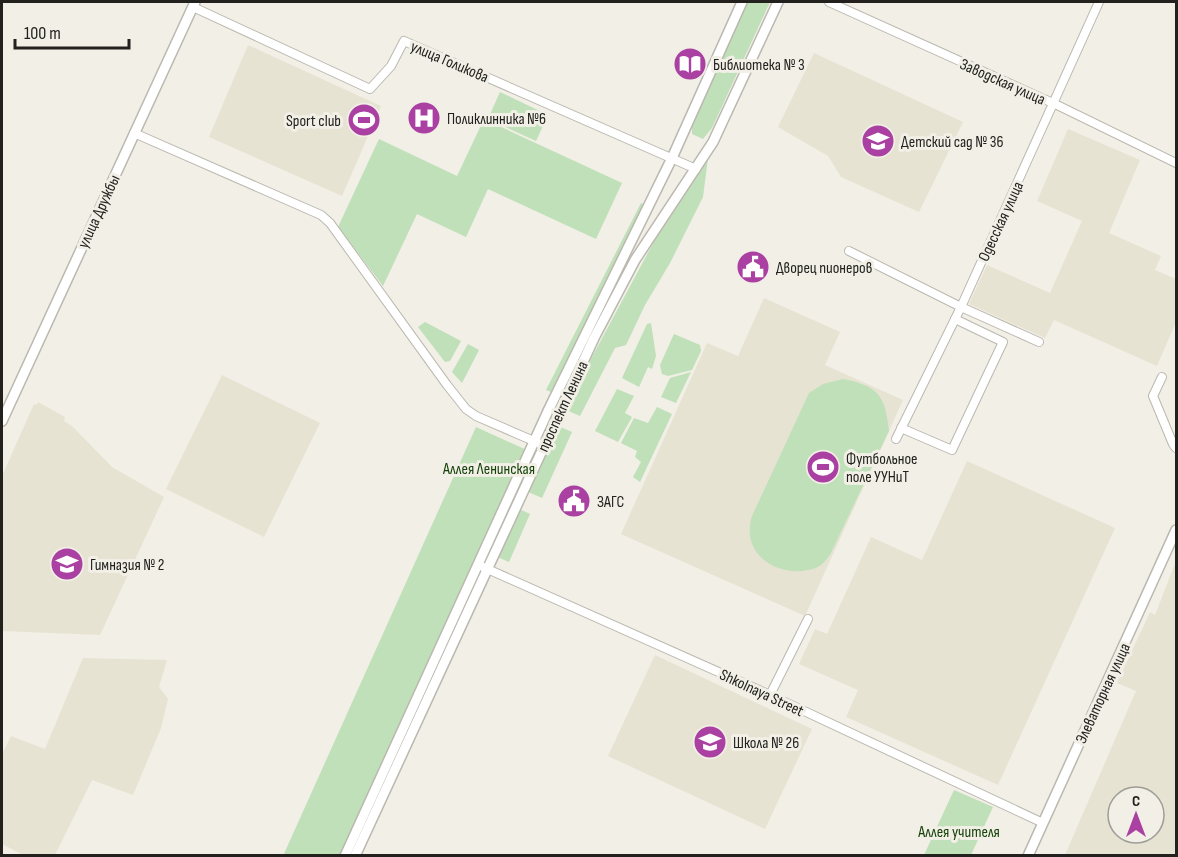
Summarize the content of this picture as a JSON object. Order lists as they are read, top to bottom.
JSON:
{
  "streets": {
    "main road": ["улица Дружбы", "проспект Ленина", "Элеваторная улица"],
    "street": [
      "улица Голикова",
      "Заводская улица",
      "Одесская улица",
      "Shkolnaya Street"
    ]
  },
  "crossings": [
    ["улица Голикова", "улица Дружбы"],
    ["улица Голикова", "проспект Ленина"],
    ["Заводская улица", "Одесская улица"],
    ["проспект Ленина", "Shkolnaya Street"],
    ["Shkolnaya Street", "Элеваторная улица"]
  ],
  "parks": ["Аллея Ленинская", "Аллея учителя"],
  "places": {
    "library": ["Библиотека № 3"],
    "hospital": ["Поликлинника №6"],
    "sports": ["Sport club", "Футбольное поле УУНиТ"],
    "school or university": ["Детский сад № 36", "Гимназия № 2", "Школа № 26"],
    "public building": ["Дворец пионеров", "ЗАГС"]
  },
  "scale_bar": "100 m",
  "north": "top"
}
